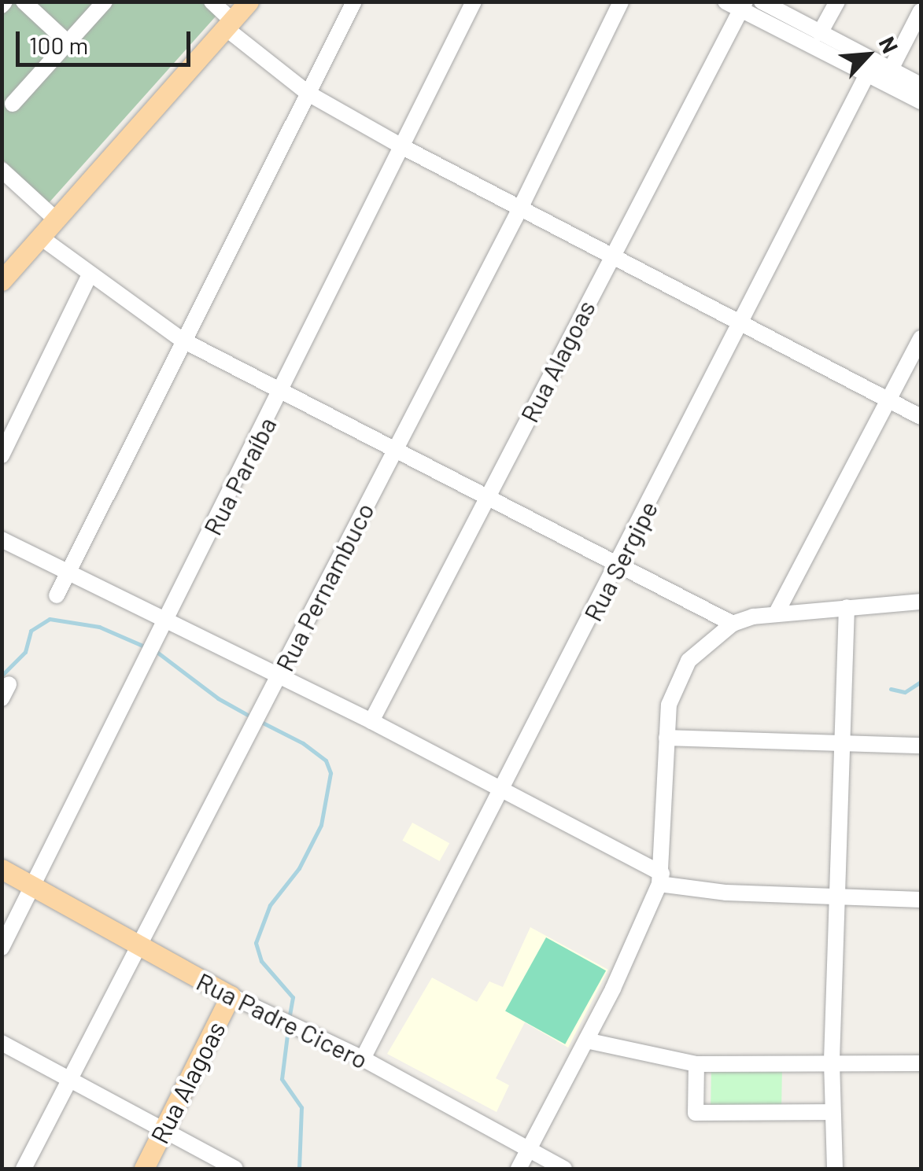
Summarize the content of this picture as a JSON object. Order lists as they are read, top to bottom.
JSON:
{
  "streets": {
    "main road": ["Rua Alagoas", "Rua Padre Cicero"],
    "street": ["Rua Paraíba", "Rua Sergipe", "Rua Pernambuco"]
  },
  "crossings": [
    ["Rua Alagoas", "Rua Padre Cicero"],
    ["Rua Paraíba", "Rua Padre Cicero"],
    ["Rua Sergipe", "Rua Padre Cicero"],
    ["Rua Pernambuco", "Rua Padre Cicero"]
  ],
  "scale_bar": "100 m",
  "north": "top right"
}
